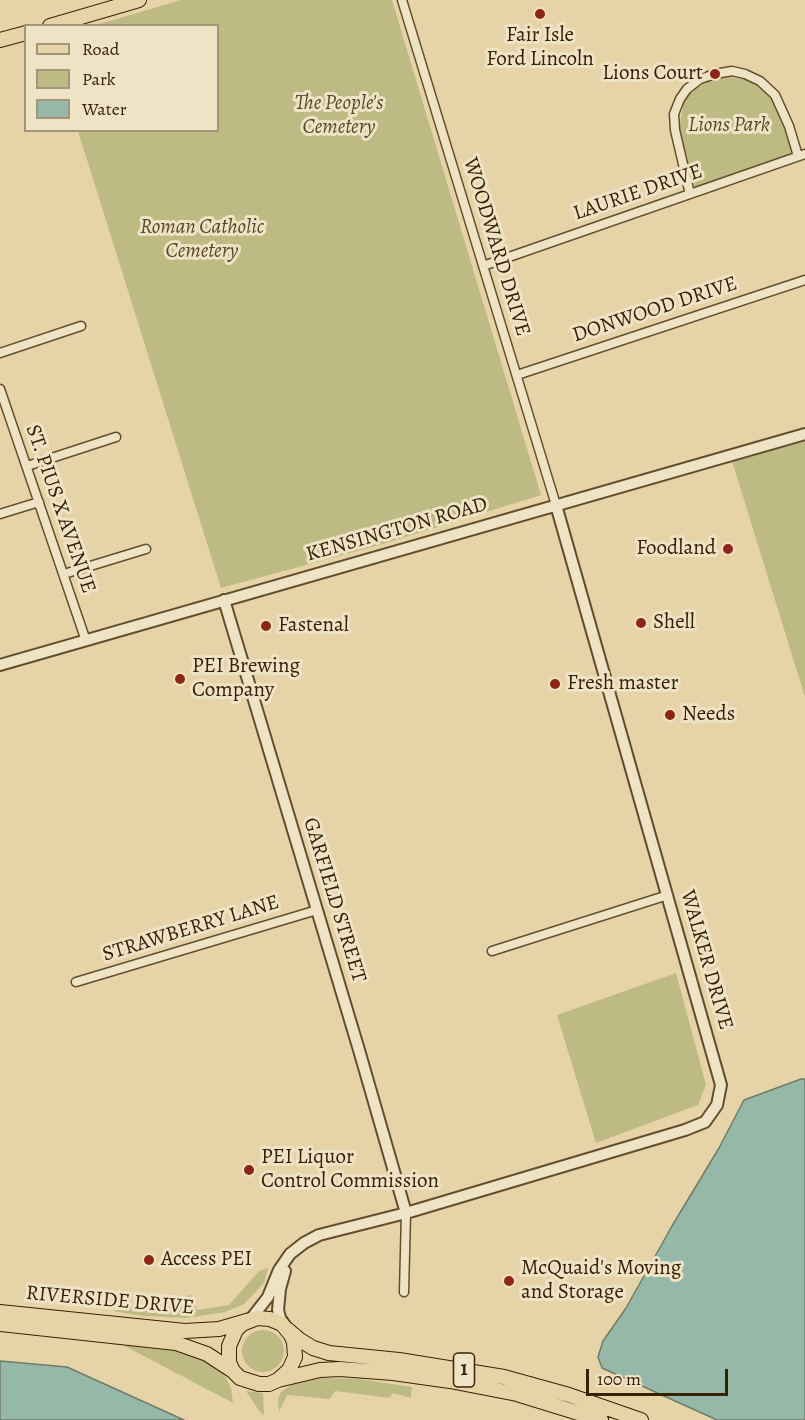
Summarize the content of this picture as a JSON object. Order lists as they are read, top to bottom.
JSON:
{
  "streets": {
    "main road": ["RIVERSIDE DRIVE", "1"],
    "street": [
      "LAURIE DRIVE",
      "WOODWARD DRIVE",
      "DONWOOD DRIVE",
      "ST. PIUS X AVENUE",
      "KENSINGTON ROAD",
      "GARFIELD STREET",
      "STRAWBERRY LANE",
      "WALKER DRIVE"
    ]
  },
  "crossings": [
    ["LAURIE DRIVE", "WOODWARD DRIVE"],
    ["WOODWARD DRIVE", "DONWOOD DRIVE"],
    ["WOODWARD DRIVE", "KENSINGTON ROAD"],
    ["WOODWARD DRIVE", "WALKER DRIVE"],
    ["ST. PIUS X AVENUE", "KENSINGTON ROAD"],
    ["KENSINGTON ROAD", "GARFIELD STREET"],
    ["KENSINGTON ROAD", "WALKER DRIVE"],
    ["GARFIELD STREET", "STRAWBERRY LANE"],
    ["GARFIELD STREET", "WALKER DRIVE"],
    ["RIVERSIDE DRIVE", "1"]
  ],
  "parks": ["The People's Cemetery", "Lions Park", "Roman Catholic Cemetery"],
  "places": [
    "Fair Isle Ford Lincoln",
    "Lions Court",
    "Foodland",
    "Shell",
    "Fastenal",
    "PEI Brewing Company",
    "Fresh master",
    "Needs",
    "PEI Liquor Control Commission",
    "Access PEI",
    "McQuaid's Moving and Storage"
  ],
  "legend": ["Road", "Park", "Water"],
  "scale_bar": "100 m"
}
